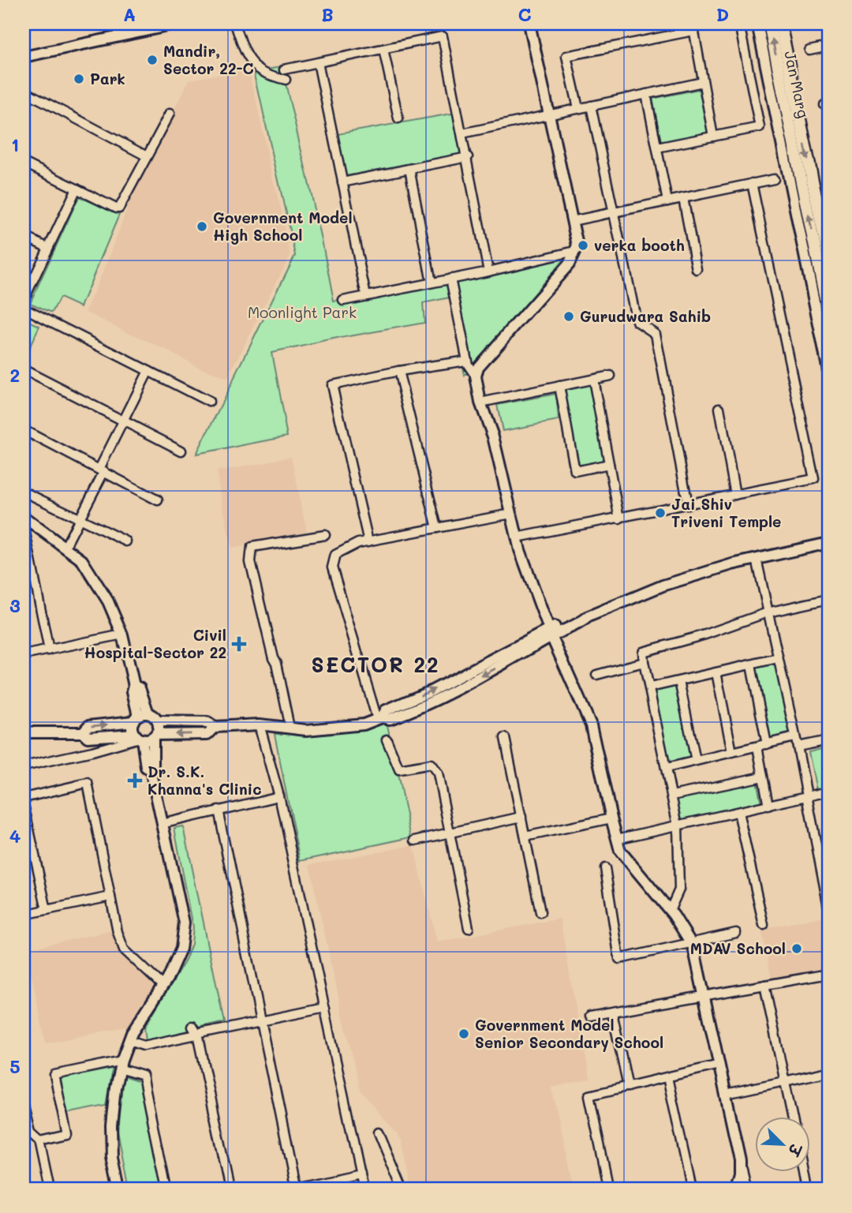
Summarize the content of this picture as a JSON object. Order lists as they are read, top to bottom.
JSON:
{
  "streets": {
    "main road": ["Jan Marg"]
  },
  "districts": ["SECTOR 22"],
  "parks": ["Moonlight Park"],
  "places": {
    "other": [
      "Mandir, Sector 22-C",
      "Park",
      "Government Model High School",
      "verka booth",
      "Gurudwara Sahib",
      "Jai Shiv Triveni Temple",
      "MDAV School",
      "Government Model Senior Secondary School"
    ],
    "health": ["Civil Hospital-Sector 22", "Dr. S.K. Khanna's Clinic"]
  },
  "north": "bottom right",
  "grid": {
    "columns": [
      "A",
      "B",
      "C",
      "D"
    ],
    "rows": [
      "1",
      "2",
      "3",
      "4",
      "5"
    ]
  }
}
